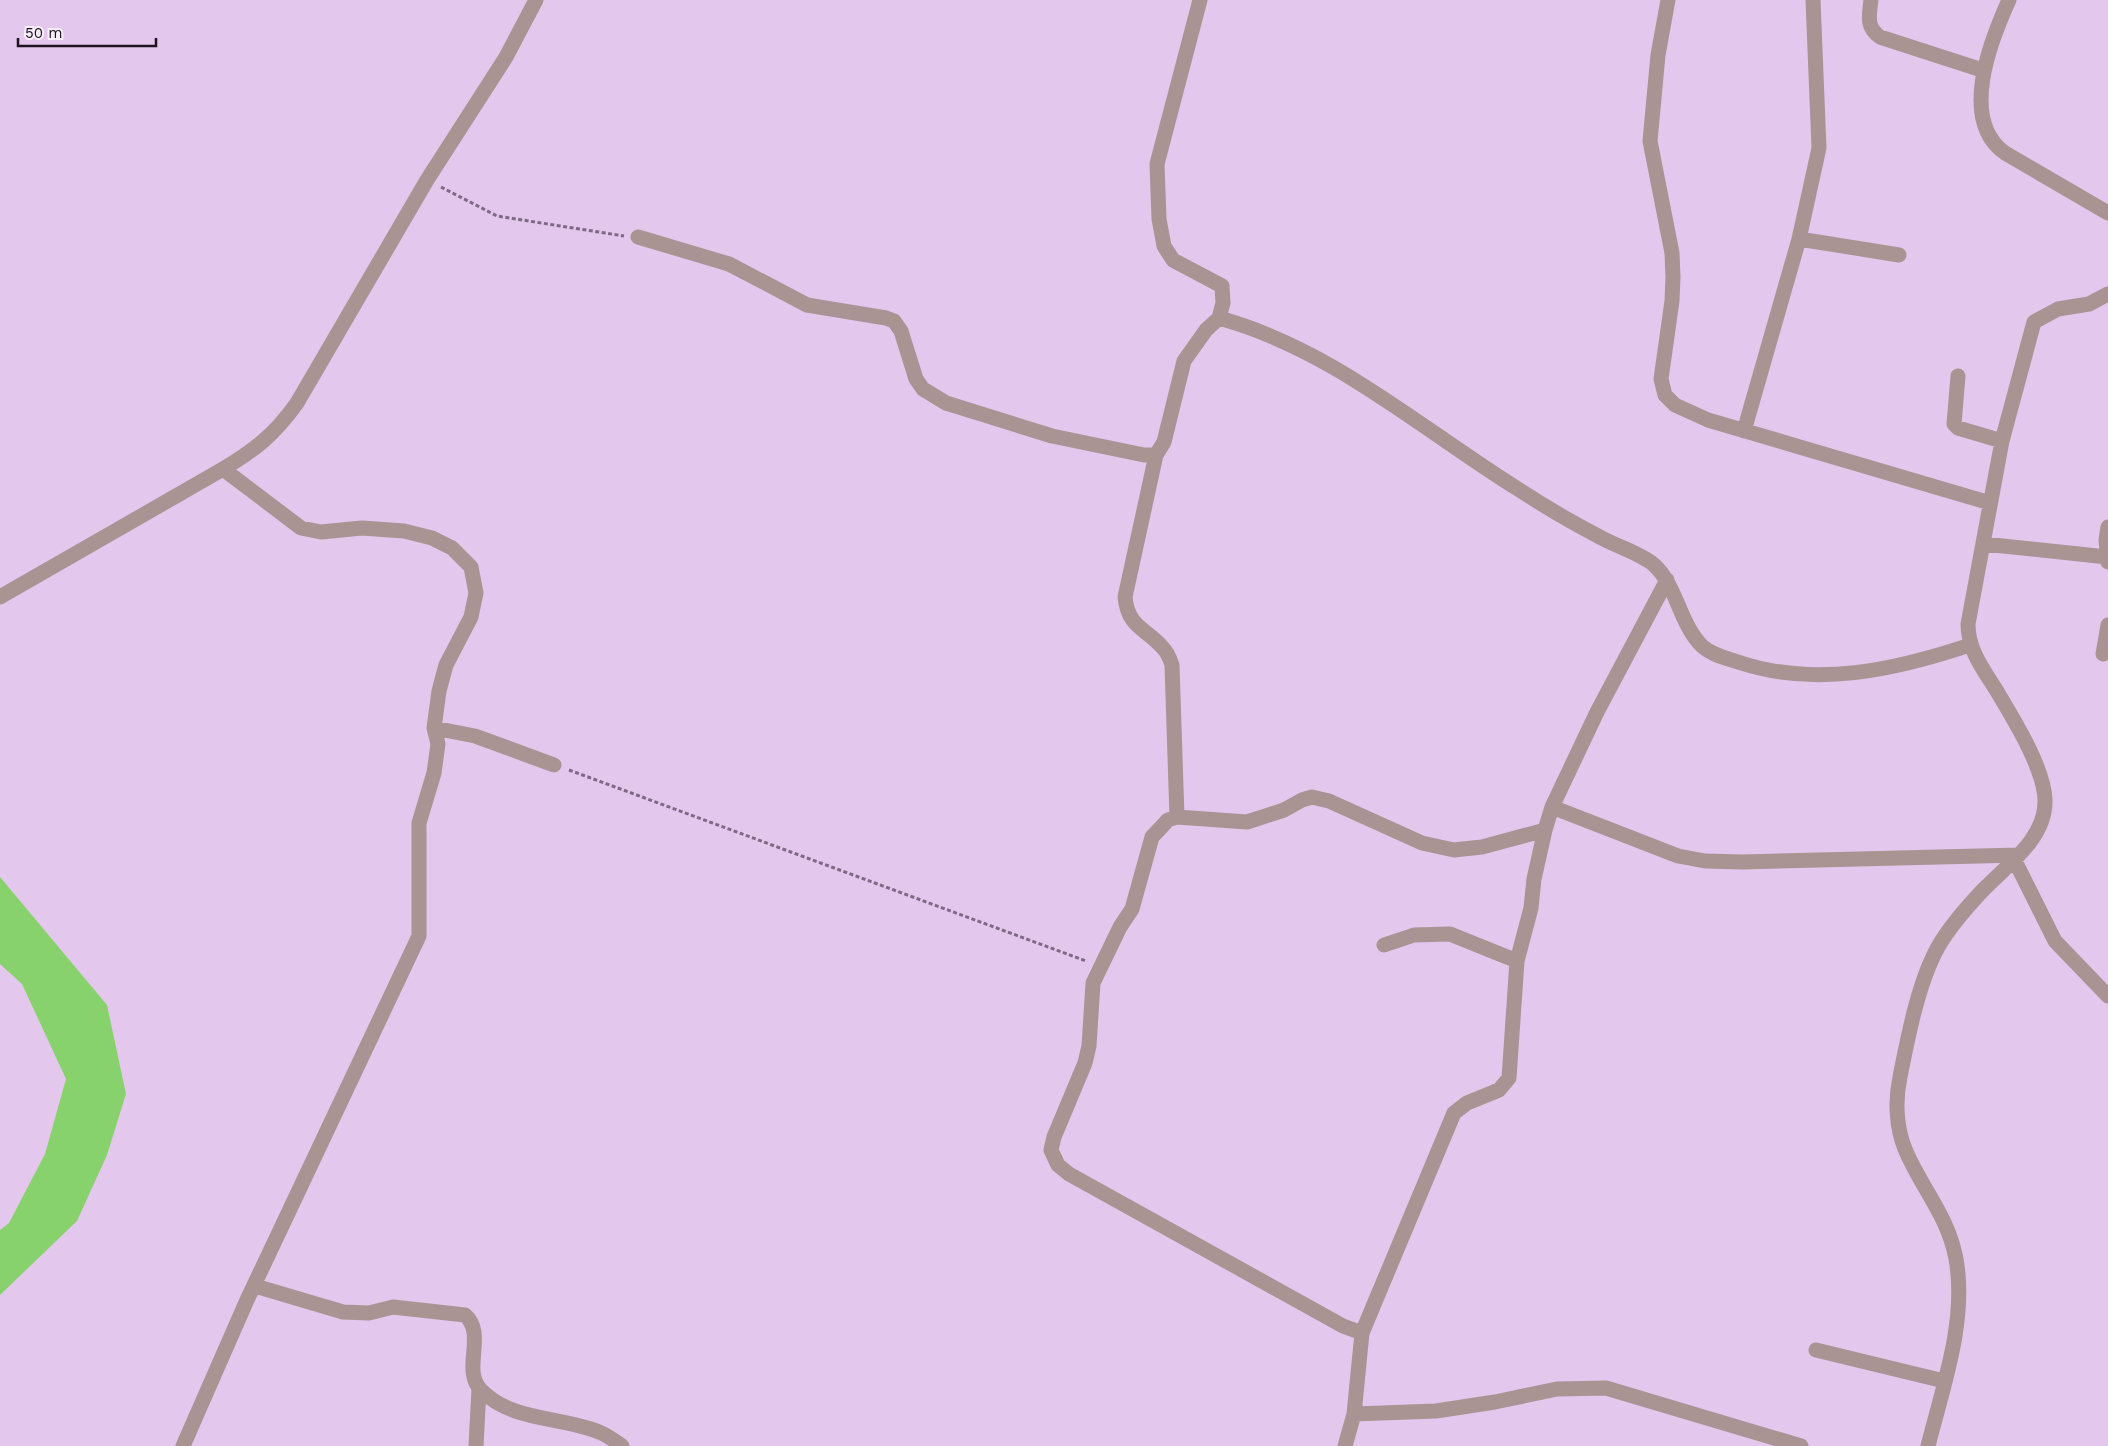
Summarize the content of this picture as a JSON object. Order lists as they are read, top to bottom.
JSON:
{
  "scale_bar": "50 m"
}
